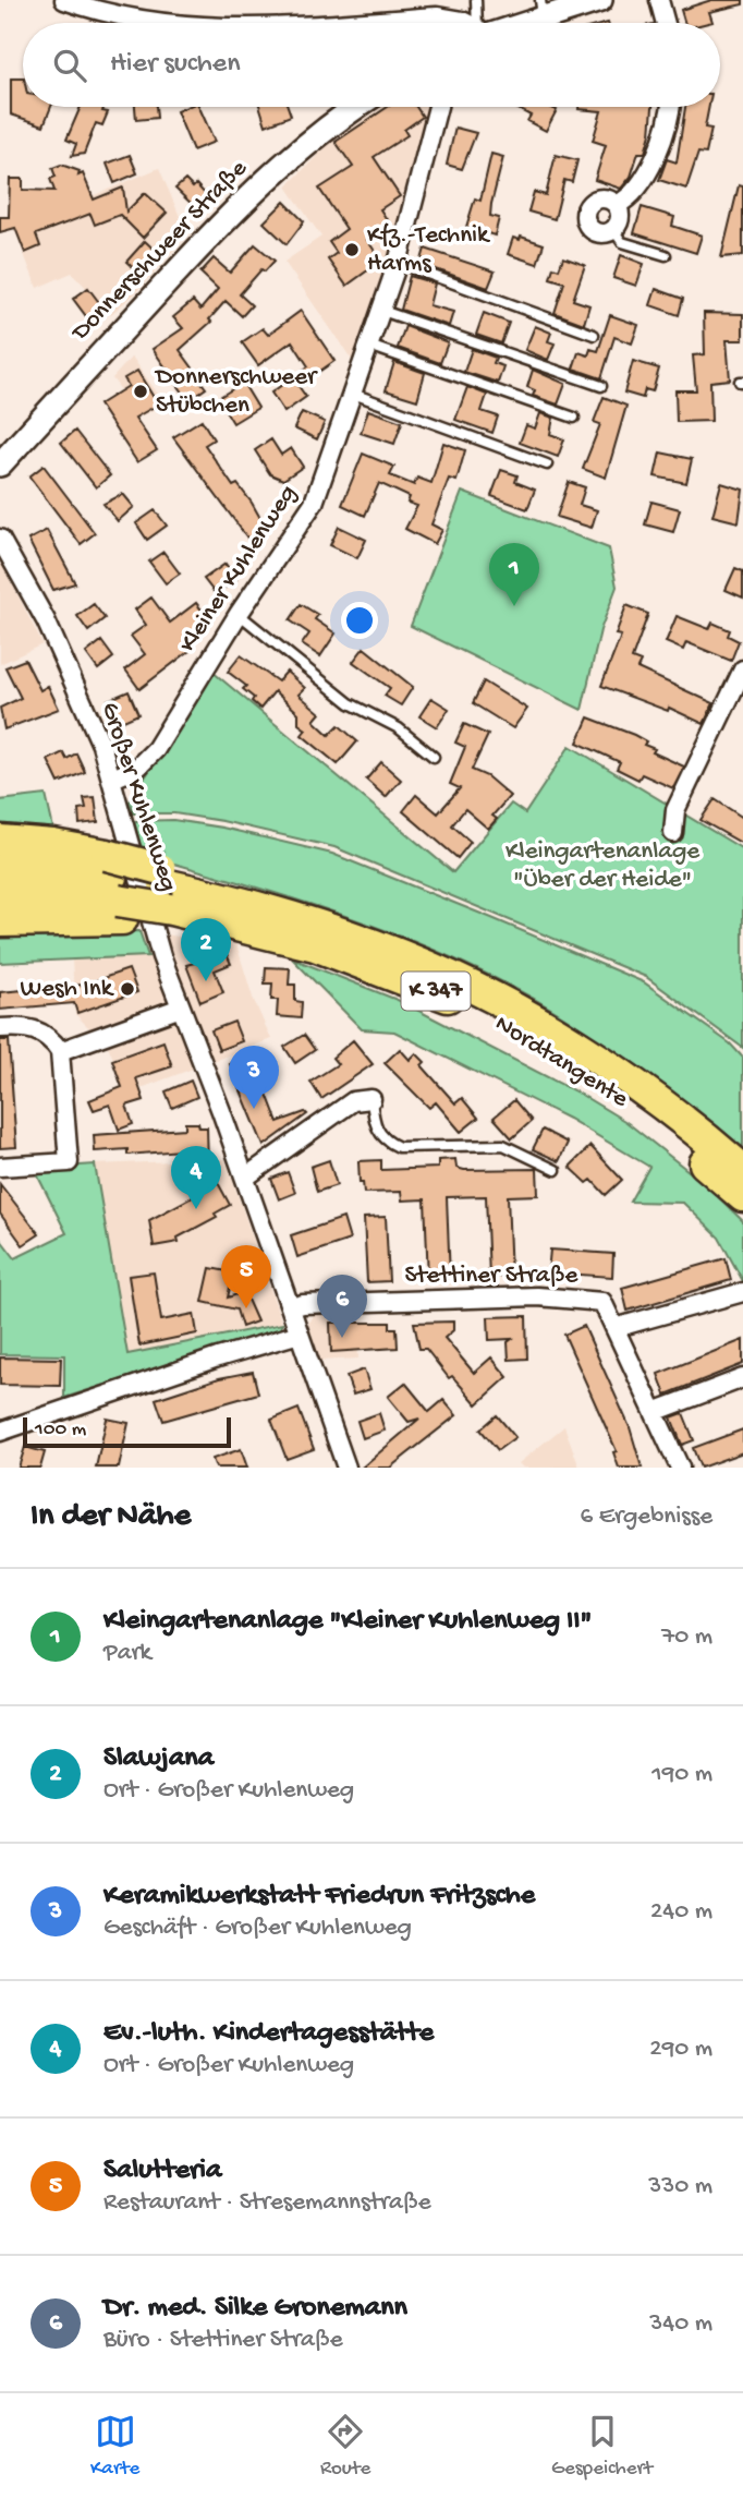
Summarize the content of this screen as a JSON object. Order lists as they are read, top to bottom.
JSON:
{
  "streets": {
    "highway": ["K 347", "Nordtangente"],
    "main road": ["Donnerschweer Straße"],
    "street": ["Kleiner Kuhlenweg", "Großer Kuhlenweg", "Stettiner Straße"]
  },
  "crossings": [
    ["Kleiner Kuhlenweg", "Großer Kuhlenweg"],
    ["Großer Kuhlenweg", "Stettiner Straße"],
    ["K 347", "Nordtangente"]
  ],
  "parks": ["Kleingartenanlage \"Über der Heide\""],
  "places": ["Kfz.-Technik Harms", "Donnerschweer Stübchen", "Wesh Ink"],
  "scale_bar": "100 m",
  "page": {
    "search": "Hier suchen",
    "pins": [
      "1",
      "2",
      "3",
      "4",
      "5",
      "6"
    ],
    "scale": "100 m",
    "heading": ["In der Nähe", "6 Ergebnisse"],
    "list": [
      {
        "mark": "1",
        "name": "Kleingartenanlage \"Kleiner Kuhlenweg II\"",
        "note": "Park",
        "value": "70 m"
      },
      {
        "mark": "2",
        "name": "Slawjana",
        "note": "Ort · Großer Kuhlenweg",
        "value": "190 m"
      },
      {
        "mark": "3",
        "name": "Keramikwerkstatt Friedrun Fritzsche",
        "note": "Geschäft · Großer Kuhlenweg",
        "value": "240 m"
      },
      {
        "mark": "4",
        "name": "Ev.-luth. Kindertagesstätte",
        "note": "Ort · Großer Kuhlenweg",
        "value": "290 m"
      },
      {
        "mark": "5",
        "name": "Salutteria",
        "note": "Restaurant · Stresemannstraße",
        "value": "330 m"
      },
      {
        "mark": "6",
        "name": "Dr. med. Silke Gronemann",
        "note": "Büro · Stettiner Straße",
        "value": "340 m"
      }
    ],
    "nav": ["Karte", "Route", "Gespeichert"]
  }
}
